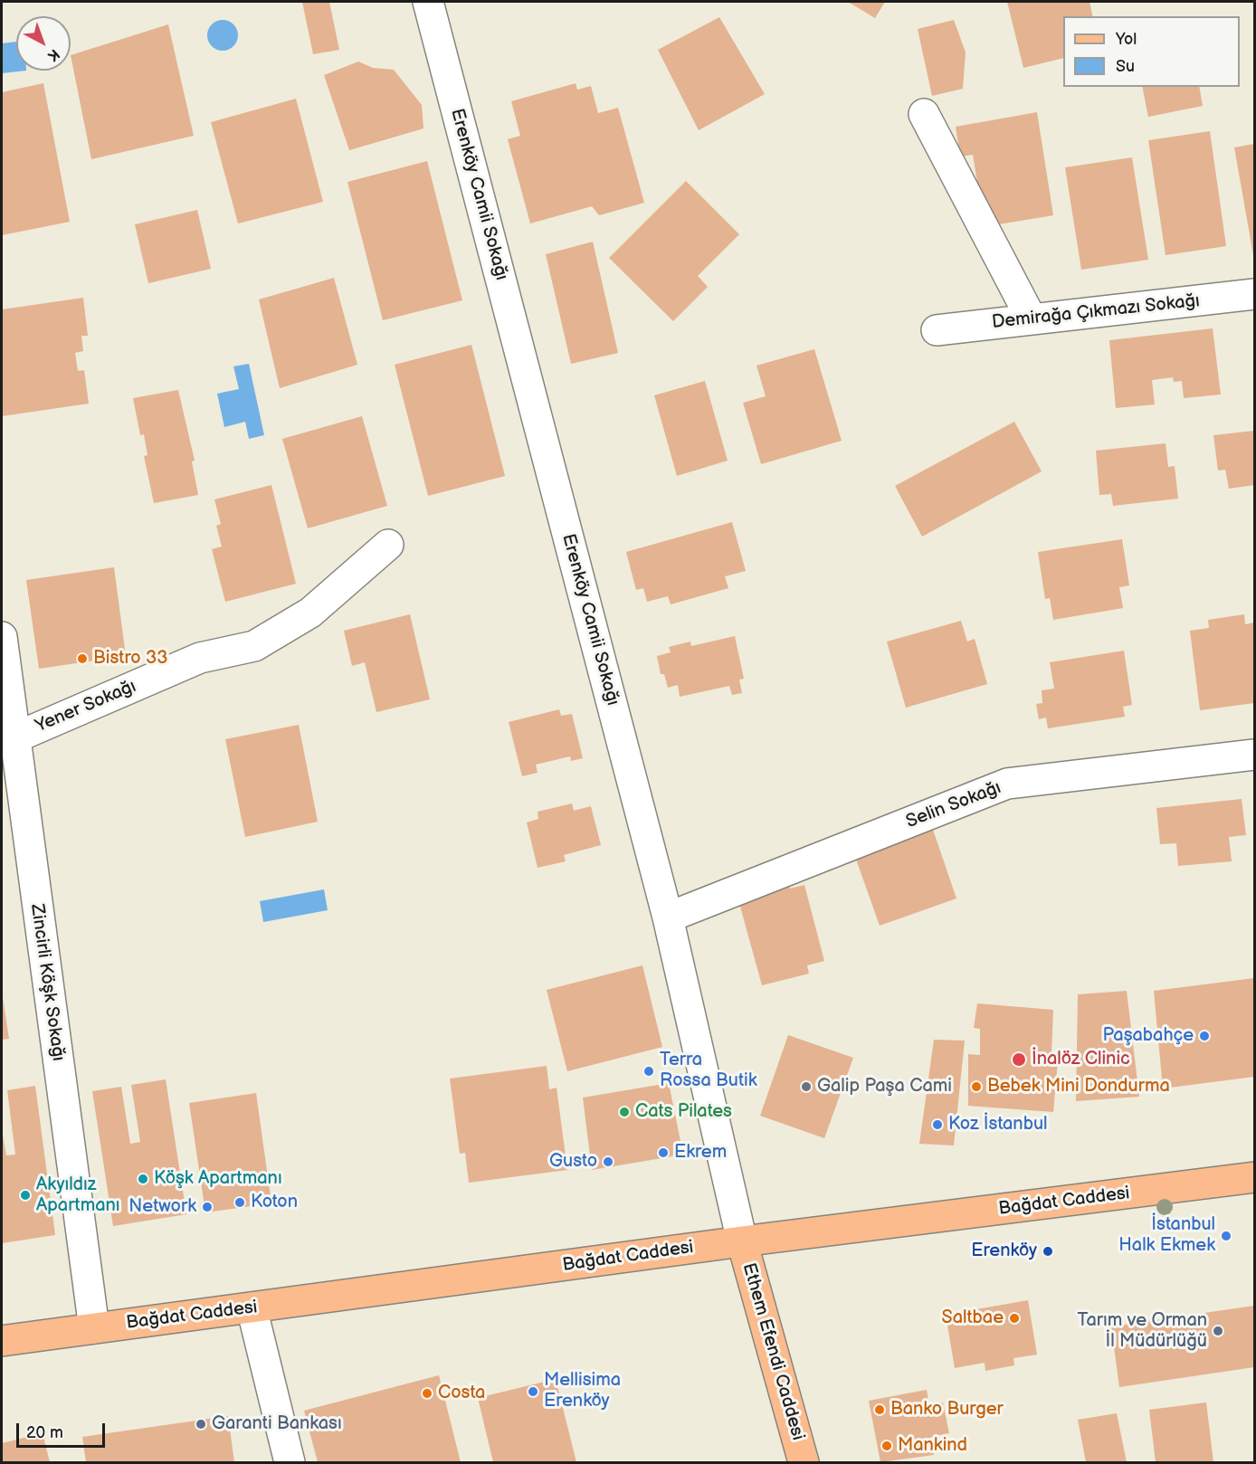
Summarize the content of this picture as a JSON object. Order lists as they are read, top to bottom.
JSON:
{
  "streets": {
    "main road": ["Bağdat Caddesi", "Ethem Efendi Caddesi"],
    "street": [
      "Erenköy Camii Sokağı",
      "Demirağa Çıkmazı Sokağı",
      "Yener Sokağı",
      "Selin Sokağı",
      "Zincirli Köşk Sokağı"
    ]
  },
  "crossings": [
    ["Erenköy Camii Sokağı", "Selin Sokağı"],
    ["Erenköy Camii Sokağı", "Bağdat Caddesi"],
    ["Erenköy Camii Sokağı", "Ethem Efendi Caddesi"],
    ["Yener Sokağı", "Zincirli Köşk Sokağı"],
    ["Zincirli Köşk Sokağı", "Bağdat Caddesi"],
    ["Bağdat Caddesi", "Ethem Efendi Caddesi"]
  ],
  "places": [
    "Bistro 33",
    "Paşabahçe",
    "İnalöz Clinic",
    "Terra Rossa Butik",
    "Galip Paşa Cami",
    "Bebek Mini Dondurma",
    "Cats Pilates",
    "Koz İstanbul",
    "Ekrem",
    "Gusto",
    "Köşk Apartmanı",
    "Akyıldız Apartmanı",
    "Koton",
    "Network",
    "İstanbul Halk Ekmek",
    "Erenköy",
    "Saltbae",
    "Tarım ve Orman İl Müdürlüğü",
    "Mellisima Erenköy",
    "Costa",
    "Banko Burger",
    "Garanti Bankası",
    "Mankind"
  ],
  "legend": ["Yol", "Su"],
  "scale_bar": "20 m",
  "north": "bottom right"
}
